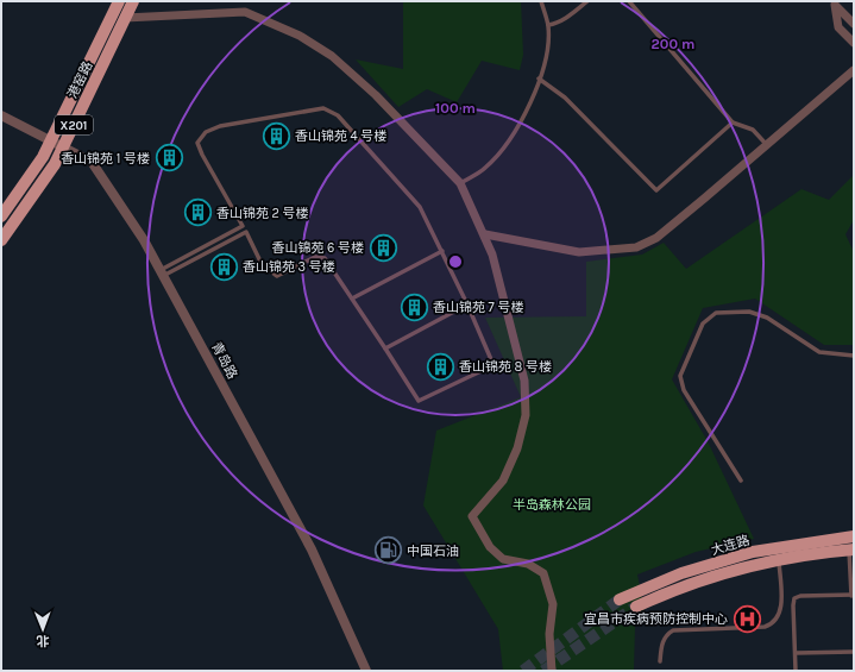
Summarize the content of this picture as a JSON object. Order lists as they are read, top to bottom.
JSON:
{
  "streets": {
    "main road": ["港窑路", "X201", "大连路"],
    "street": ["青岛路"]
  },
  "crossings": [
    ["港窑路", "青岛路"]
  ],
  "parks": ["半岛森林公园"],
  "places": {
    "building": [
      "香山锦苑 4 号楼",
      "香山锦苑 1 号楼",
      "香山锦苑 2 号楼",
      "香山锦苑 6 号楼",
      "香山锦苑 3 号楼",
      "香山锦苑 7 号楼",
      "香山锦苑 8 号楼"
    ],
    "fuel station": ["中国石油"],
    "hospital": ["宜昌市疾病预防控制中心"]
  },
  "north": "bottom",
  "rings": ["200 m", "100 m"]
}
